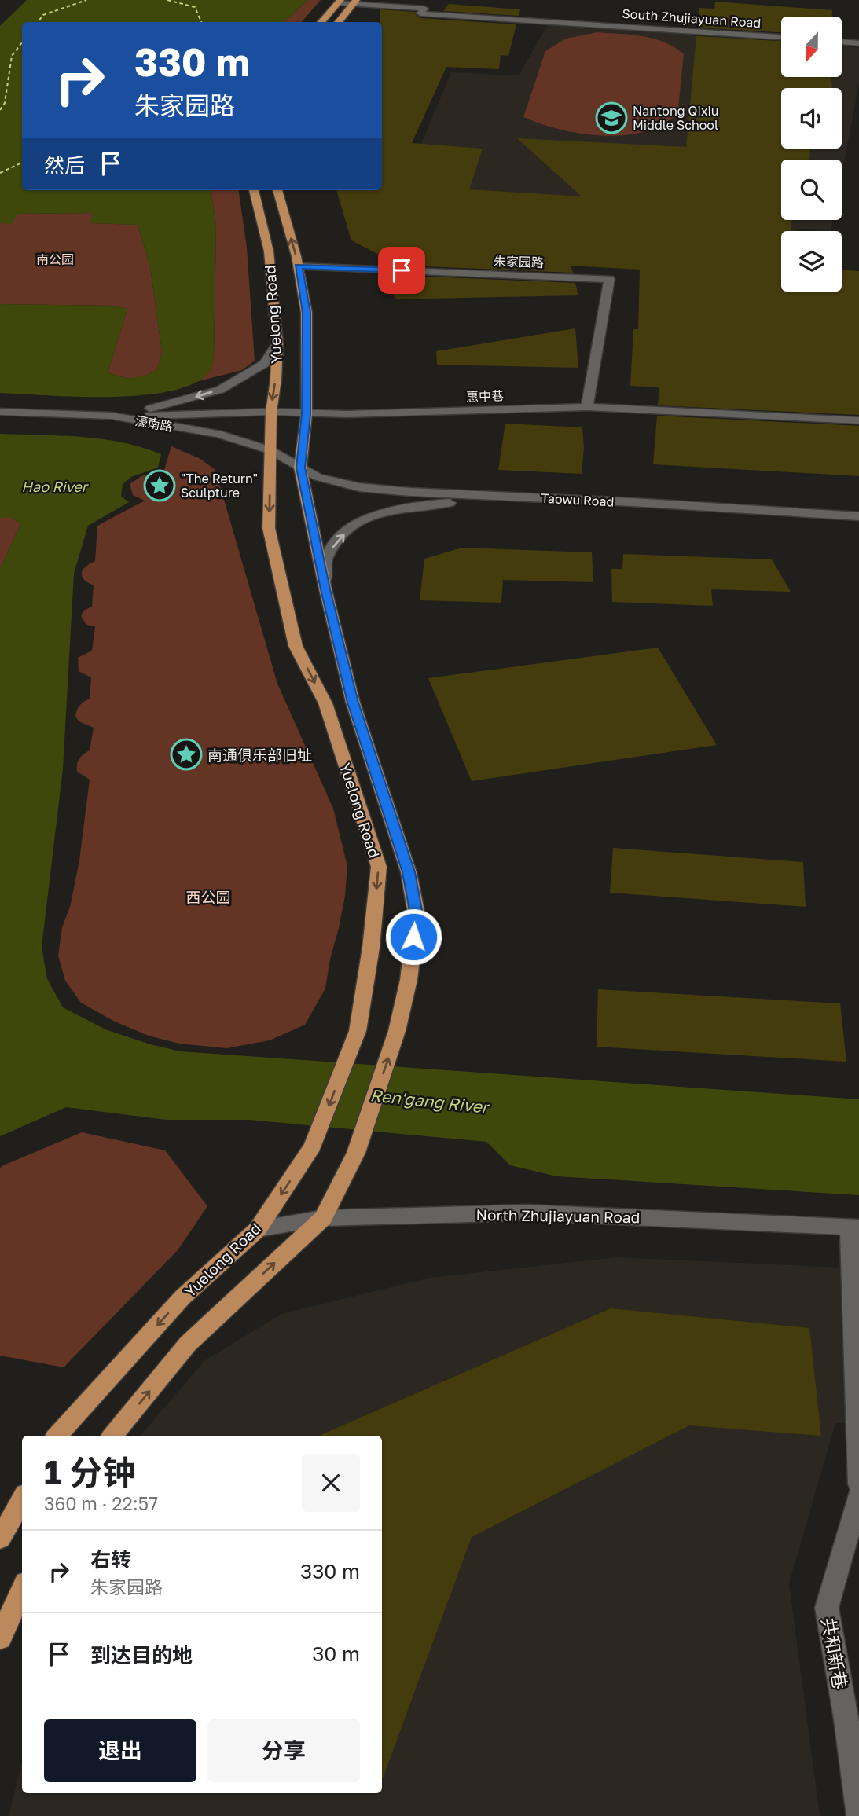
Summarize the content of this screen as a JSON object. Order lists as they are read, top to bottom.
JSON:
{
  "streets": {
    "main road": ["Yuelong Road"],
    "street": [
      "South Zhujiayuan Road",
      "朱家园路",
      "惠中巷",
      "濠南路",
      "Taowu Road",
      "North Zhujiayuan Road",
      "共和新巷"
    ]
  },
  "crossings": [
    ["朱家园路", "Yuelong Road"],
    ["朱家园路", "惠中巷"],
    ["Yuelong Road", "惠中巷"],
    ["Yuelong Road", "濠南路"],
    ["Yuelong Road", "Taowu Road"],
    ["Yuelong Road", "North Zhujiayuan Road"],
    ["惠中巷", "濠南路"],
    ["濠南路", "Taowu Road"]
  ],
  "water": ["Hao River", "Ren'gang River"],
  "parks": ["南公园", "西公园"],
  "places": {
    "school or university": ["Nantong Qixiu Middle School"],
    "place": ["\"The Return\" Sculpture", "南通俱乐部旧址"]
  },
  "north": "bottom",
  "page": {
    "turn": ["330 m", "朱家园路"],
    "then": "然后",
    "heading": ["1 分钟", "360 m · 22:57"],
    "list": [
      {
        "name": "右转",
        "note": "朱家园路",
        "value": "330 m"
      },
      {
        "name": "到达目的地",
        "value": "30 m"
      }
    ],
    "buttons": ["退出", "分享"]
  }
}
